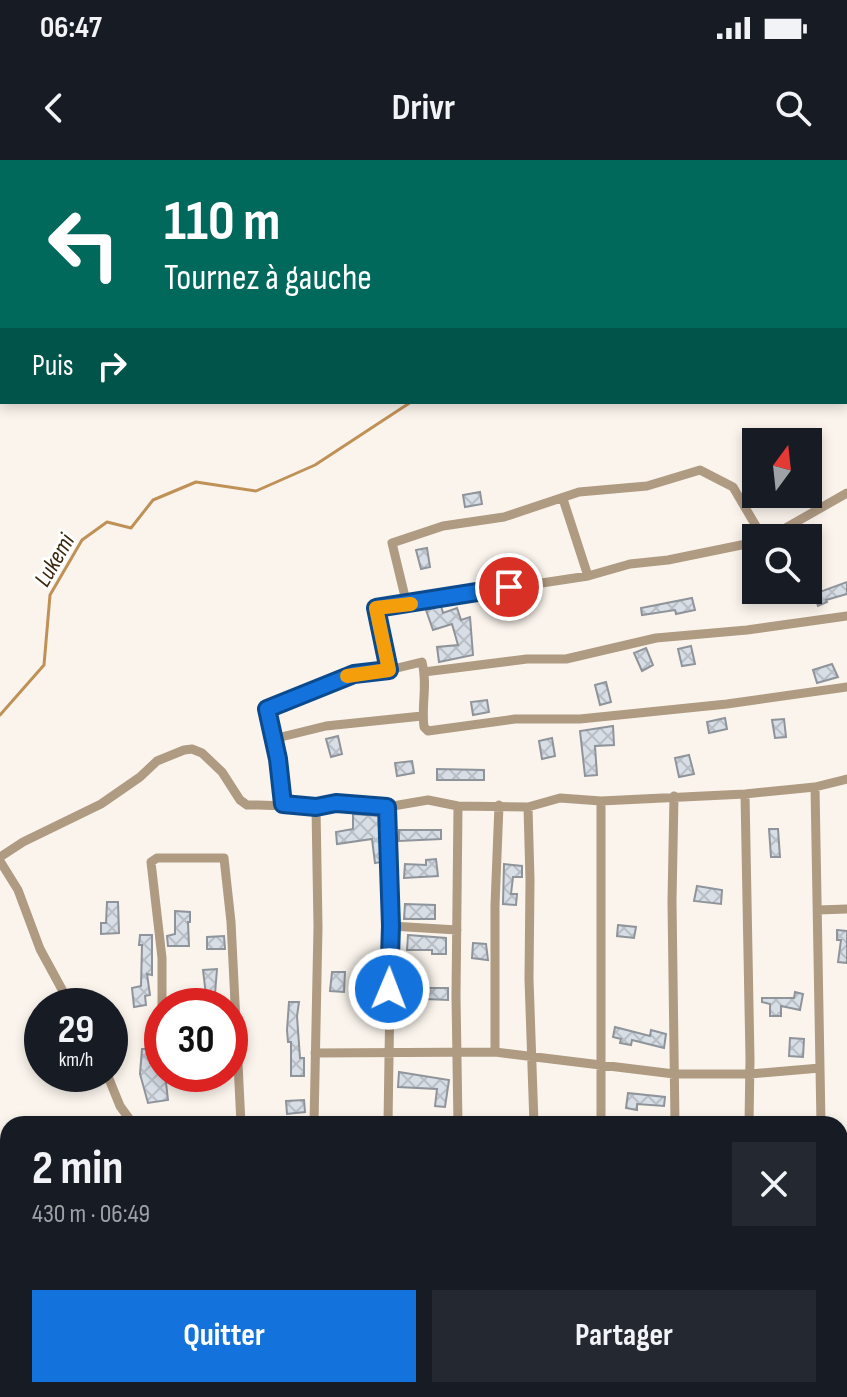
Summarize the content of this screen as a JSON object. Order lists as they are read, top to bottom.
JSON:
{
  "water": ["Lukemi"],
  "north": "top",
  "page": {
    "status": "06:47",
    "header": "Drivr",
    "turn": ["110 m", "Tournez à gauche"],
    "then": "Puis",
    "speed": "29 km/h",
    "limit": "30",
    "heading": ["2 min", "430 m · 06:49"],
    "buttons": ["Quitter", "Partager"]
  }
}
